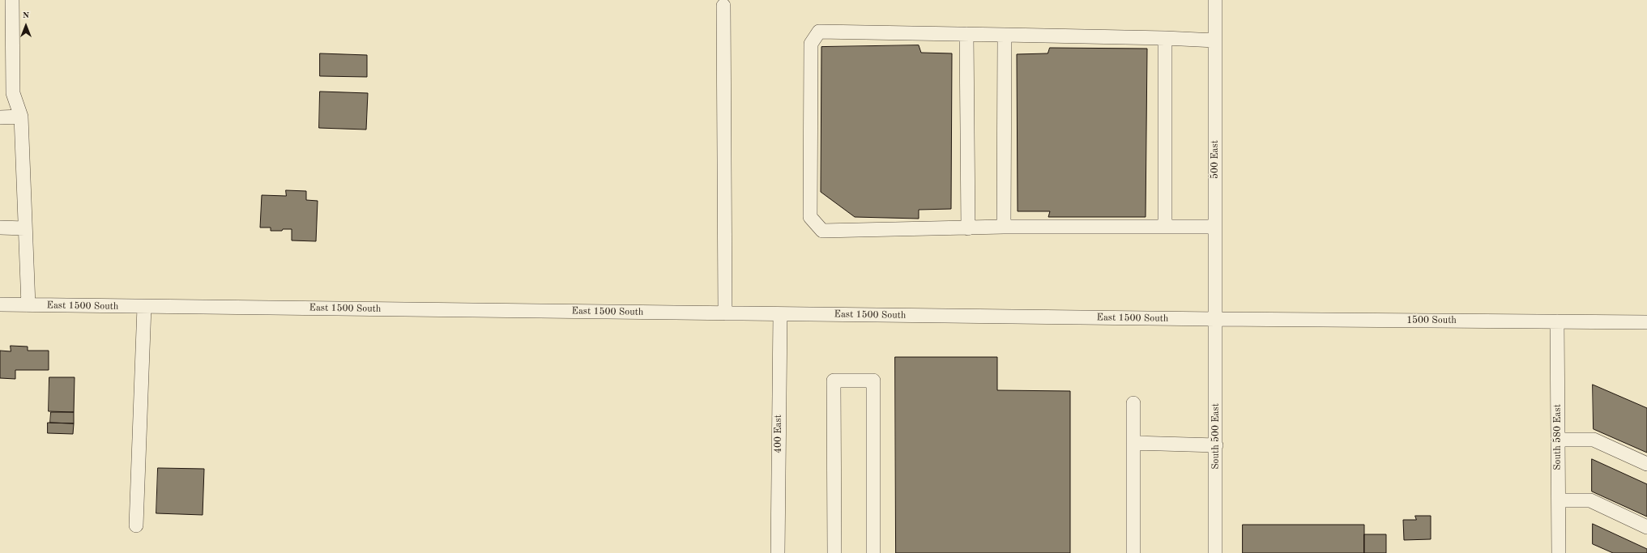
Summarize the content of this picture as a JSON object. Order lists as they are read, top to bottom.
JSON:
{
  "streets": {
    "street": [
      "500 East",
      "East 1500 South",
      "1500 South",
      "400 East",
      "South 500 East",
      "South 580 East"
    ]
  },
  "crossings": [
    ["500 East", "East 1500 South"],
    ["500 East", "1500 South"],
    ["500 East", "South 500 East"],
    ["East 1500 South", "1500 South"],
    ["East 1500 South", "400 East"],
    ["East 1500 South", "South 500 East"],
    ["1500 South", "South 500 East"],
    ["1500 South", "South 580 East"]
  ],
  "north": "top"
}
